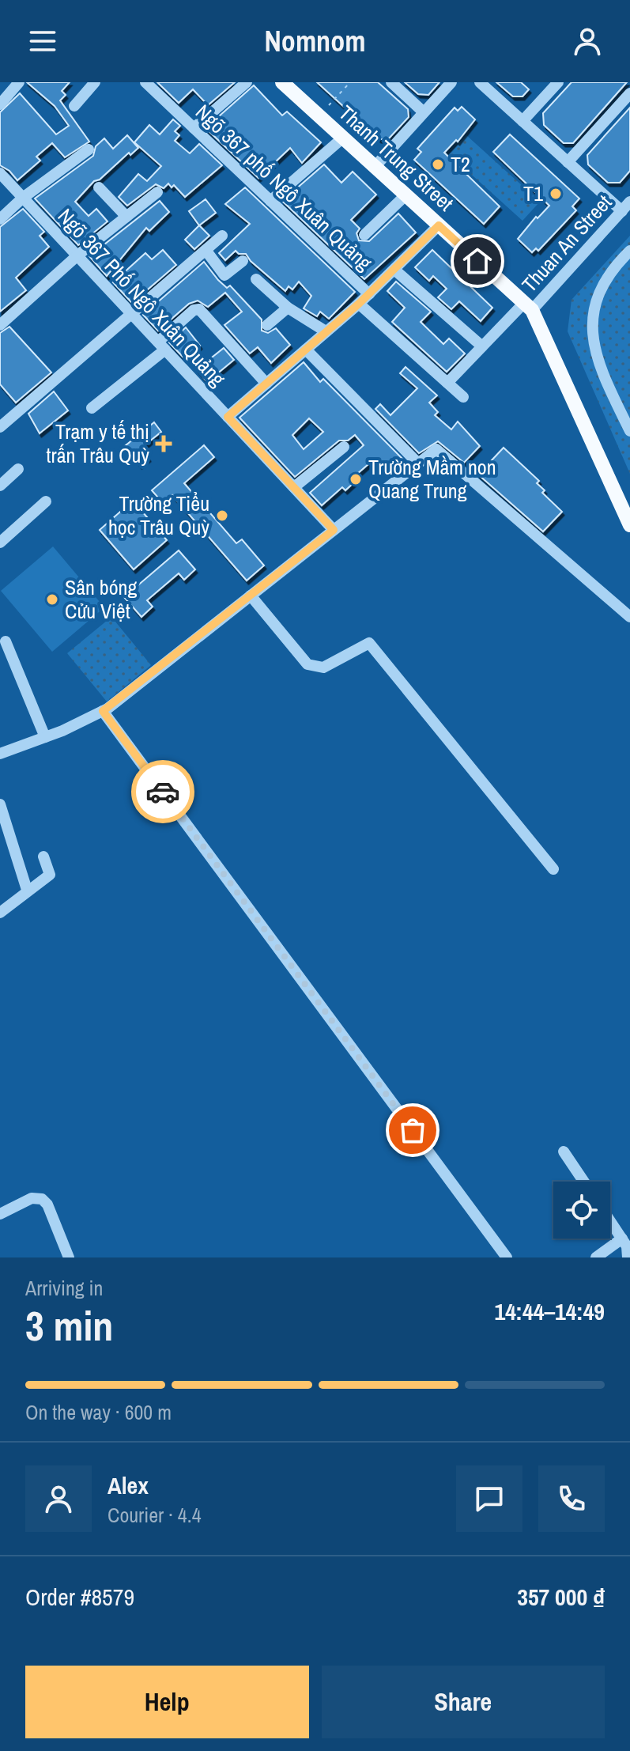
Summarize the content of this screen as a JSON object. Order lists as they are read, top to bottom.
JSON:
{
  "streets": {
    "main road": ["Thanh Trung Street"],
    "street": ["Ngõ 367 phố Ngô Xuân Quảng", "Thuan An Street", "Ngõ 367 Phố Ngô Xuân Quảng"]
  },
  "crossings": [
    ["Thanh Trung Street", "Thuan An Street"]
  ],
  "places": {
    "other": [
      "T2",
      "T1",
      "Trường Mầm non Quang Trung",
      "Trường Tiểu học Trâu Quỳ",
      "Sân bóng Cửu Việt"
    ],
    "health": ["Trạm y tế thị trấn Trâu Quỳ"]
  },
  "page": {
    "header": "Nomnom",
    "heading": ["3 min", "Arriving in", "14:44–14:49"],
    "panel": [
      "Alex",
      "Courier · 4.4",
      "Order #8579",
      "357 000 ₫"
    ],
    "bar": "On the way · 600 m",
    "buttons": ["Help", "Share"]
  }
}
